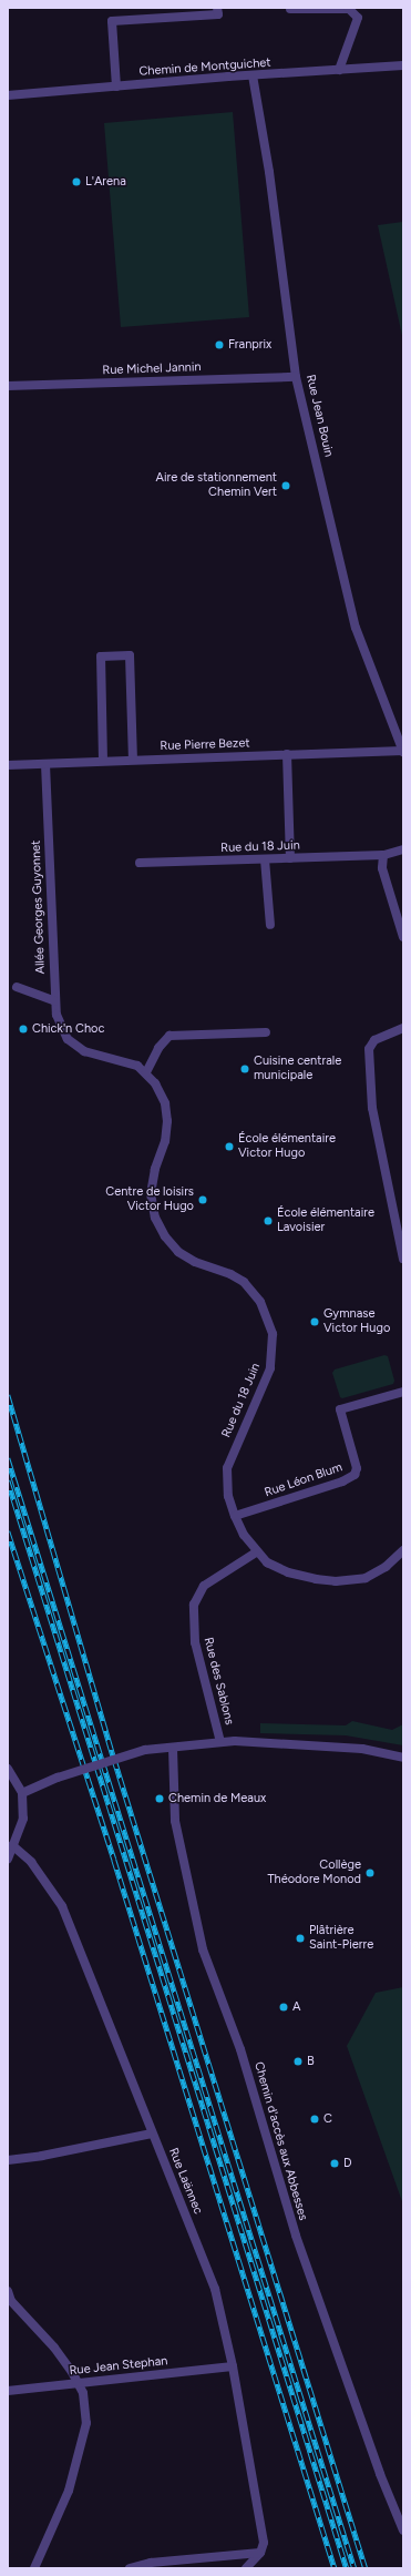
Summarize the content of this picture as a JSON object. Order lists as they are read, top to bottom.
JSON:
{
  "streets": {
    "street": [
      "Chemin de Montguichet",
      "Rue Michel Jannin",
      "Rue Jean Bouin",
      "Rue Pierre Bezet",
      "Rue du 18 Juin",
      "Allée Georges Guyonnet",
      "Rue Léon Blum",
      "Rue des Sablons",
      "Chemin d'accès aux Abbesses",
      "Rue Laënnec",
      "Rue Jean Stephan"
    ]
  },
  "crossings": [
    ["Chemin de Montguichet", "Rue Jean Bouin"],
    ["Rue Michel Jannin", "Rue Jean Bouin"],
    ["Rue Jean Bouin", "Rue Pierre Bezet"],
    ["Rue Pierre Bezet", "Allée Georges Guyonnet"],
    ["Rue du 18 Juin", "Allée Georges Guyonnet"],
    ["Rue du 18 Juin", "Rue Léon Blum"],
    ["Rue du 18 Juin", "Rue des Sablons"],
    ["Rue Laënnec", "Rue Jean Stephan"]
  ],
  "places": [
    "L'Arena",
    "Franprix",
    "Aire de stationnement Chemin Vert",
    "Chick'n Choc",
    "Cuisine centrale municipale",
    "École élémentaire Victor Hugo",
    "Centre de loisirs Victor Hugo",
    "École élémentaire Lavoisier",
    "Gymnase Victor Hugo",
    "Chemin de Meaux",
    "Collège Théodore Monod",
    "Plâtrière Saint-Pierre",
    "A",
    "B",
    "C",
    "D"
  ]
}
